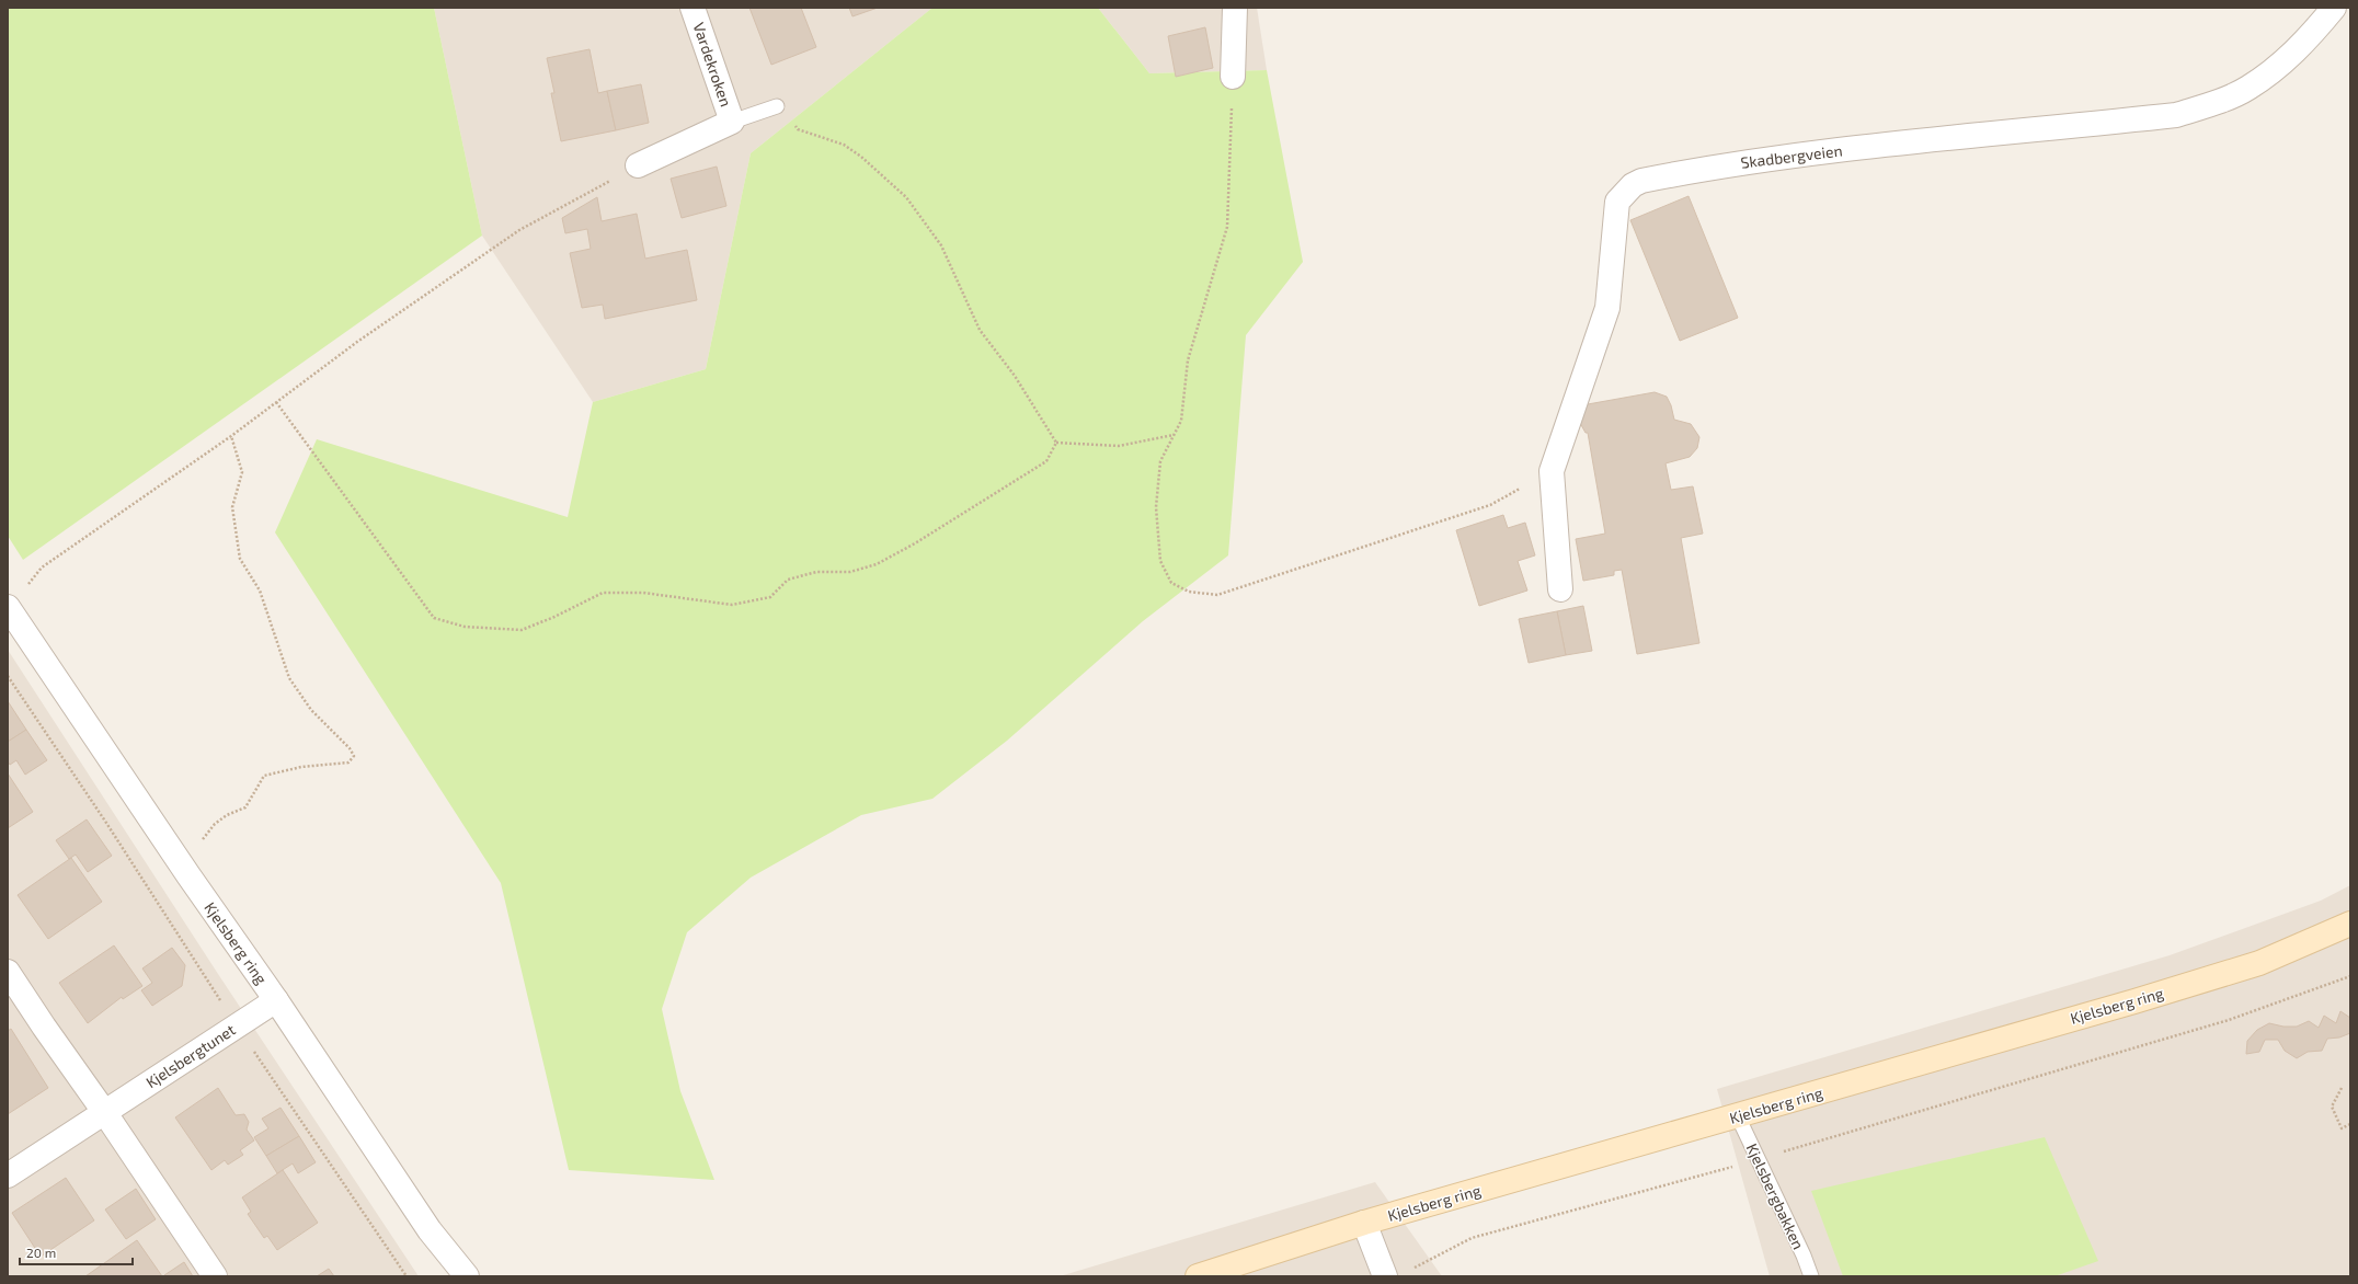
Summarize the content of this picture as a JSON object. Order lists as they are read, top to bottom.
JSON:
{
  "streets": {
    "street": [
      "Vardekroken",
      "Skadbergveien",
      "Kjelsberg ring",
      "Kjelsbergtunet"
    ],
    "lane": ["Kjelsbergbakken"]
  },
  "crossings": [
    ["Kjelsberg ring", "Kjelsbergtunet"],
    ["Kjelsberg ring", "Kjelsbergbakken"]
  ],
  "scale_bar": "20 m"
}
